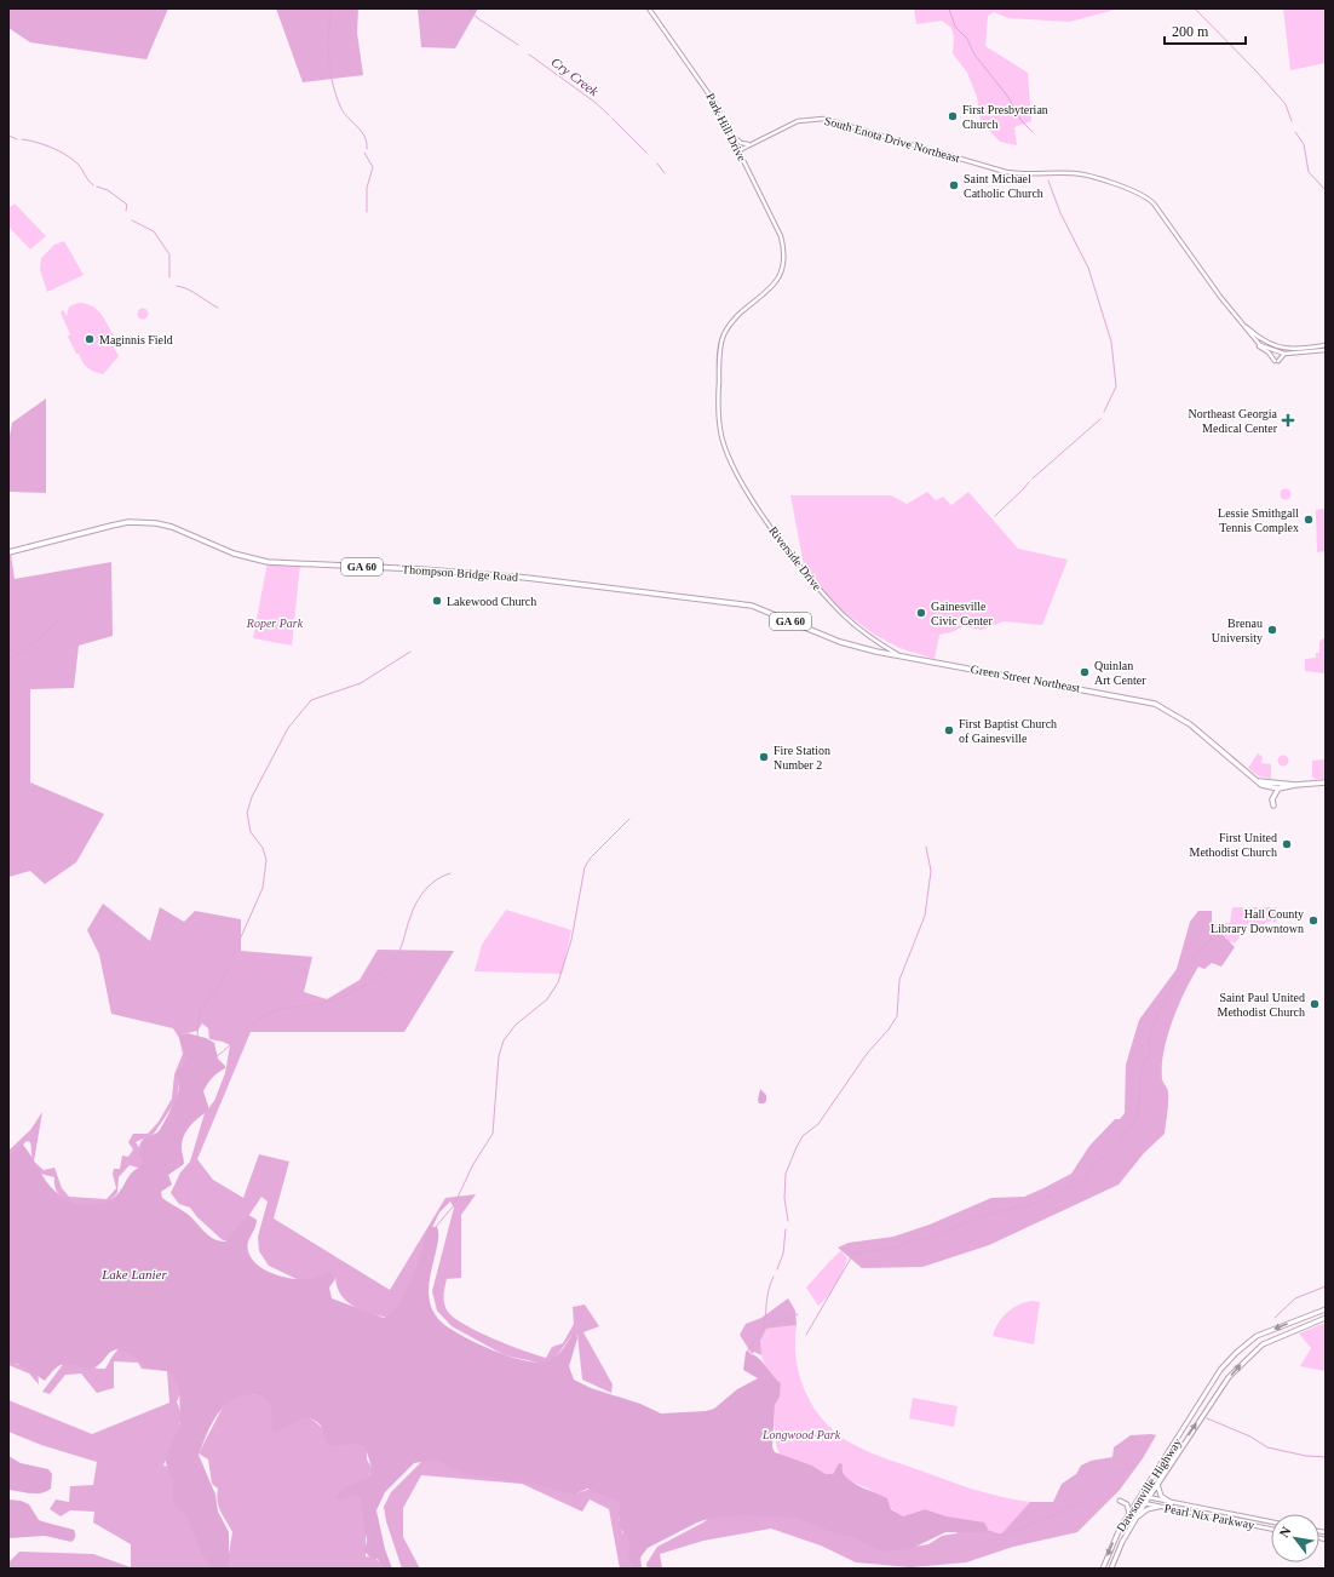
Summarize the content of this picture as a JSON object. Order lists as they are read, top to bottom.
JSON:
{
  "streets": {
    "highway": ["GA 60", "Thompson Bridge Road", "Green Street Northeast"],
    "main road": [
      "Park Hill Drive",
      "South Enota Drive Northeast",
      "Riverside Drive",
      "Dawsonville Highway",
      "Pearl Nix Parkway"
    ]
  },
  "crossings": [
    ["Park Hill Drive", "South Enota Drive Northeast"],
    ["Park Hill Drive", "Riverside Drive"],
    ["Riverside Drive", "Green Street Northeast"],
    ["Thompson Bridge Road", "Green Street Northeast"],
    ["Dawsonville Highway", "Pearl Nix Parkway"]
  ],
  "water": ["Cry Creek", "Lake Lanier"],
  "parks": ["Roper Park", "Longwood Park"],
  "places": {
    "other": [
      "First Presbyterian Church",
      "Saint Michael Catholic Church",
      "Maginnis Field",
      "Lessie Smithgall Tennis Complex",
      "Lakewood Church",
      "Gainesville Civic Center",
      "Brenau University",
      "Quinlan Art Center",
      "First Baptist Church of Gainesville",
      "Fire Station Number 2",
      "First United Methodist Church",
      "Hall County Library Downtown",
      "Saint Paul United Methodist Church"
    ],
    "health": ["Northeast Georgia Medical Center"]
  },
  "scale_bar": "200 m",
  "north": "top left"
}
